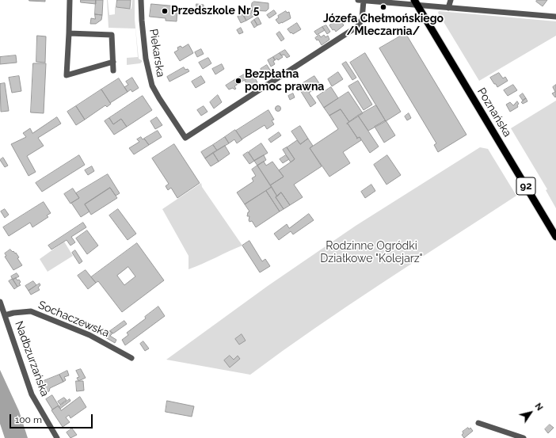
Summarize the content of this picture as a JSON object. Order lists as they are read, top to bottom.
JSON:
{
  "streets": {
    "main road": ["Poznańska", "92"],
    "street": ["Piekarska", "Sochaczewska", "Nadbzurzańska"]
  },
  "crossings": [
    ["Sochaczewska", "Nadbzurzańska"]
  ],
  "parks": ["Rodzinne Ogródki Działkowe \"Kolejarz\""],
  "places": ["Józefa Chełmońskiego /Mleczarnia/", "Przedszkole Nr 5", "Bezpłatna pomoc prawna"],
  "scale_bar": "100 m",
  "north": "top right"
}
